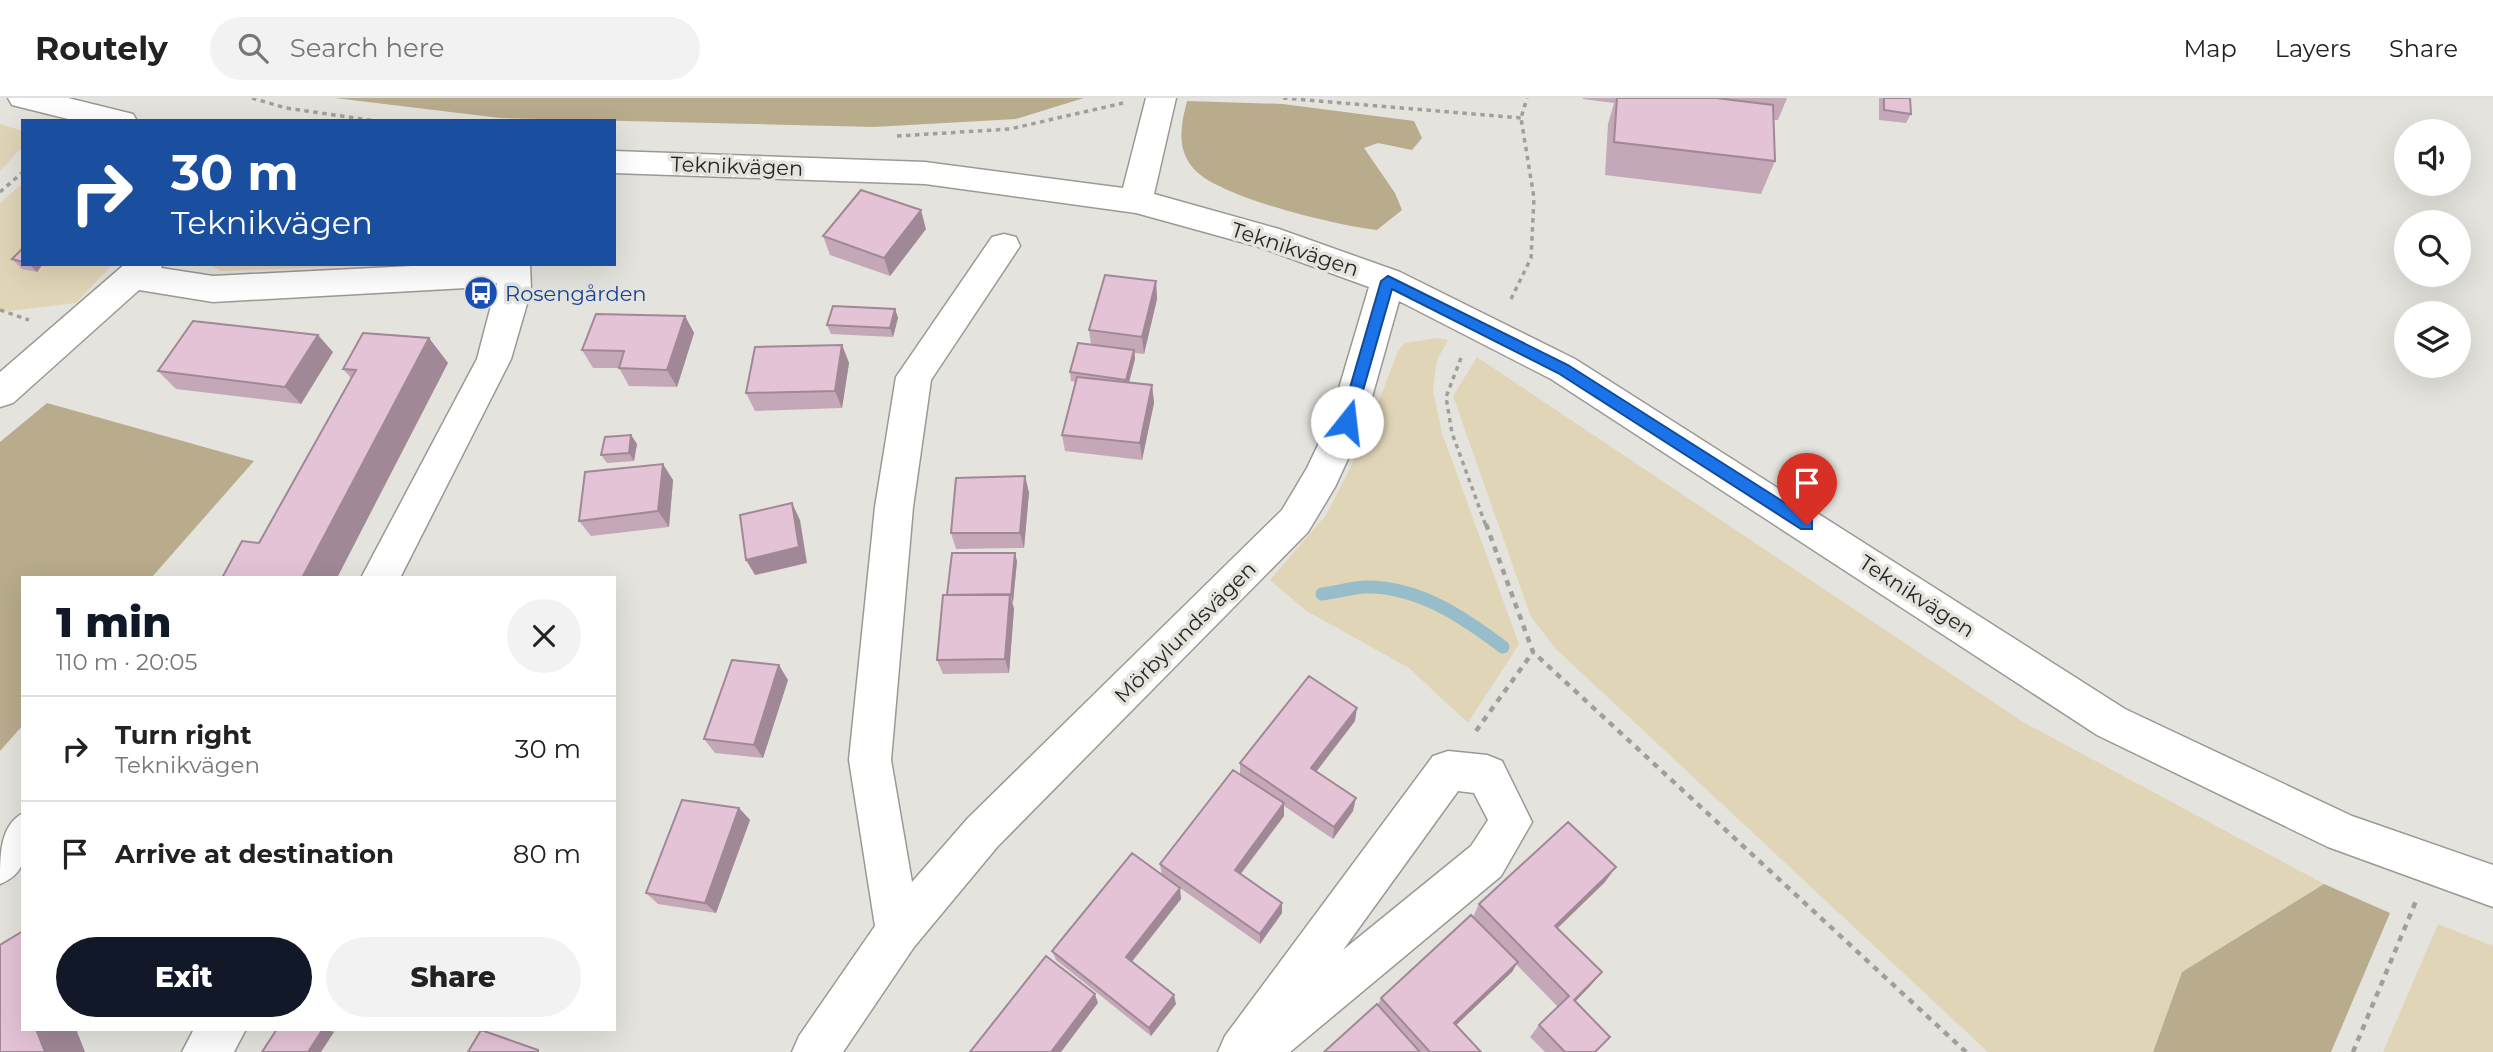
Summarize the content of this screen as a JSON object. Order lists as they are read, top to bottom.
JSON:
{
  "streets": {
    "street": ["Teknikvägen", "Mörbylundsvägen"]
  },
  "crossings": [
    ["Teknikvägen", "Mörbylundsvägen"]
  ],
  "places": {
    "bus stop": ["Rosengården"]
  },
  "page": {
    "header": "Routely",
    "search": "Search here",
    "nav": ["Map", "Layers", "Share"],
    "turn": ["30 m", "Teknikvägen"],
    "heading": ["1 min", "110 m · 20:05"],
    "list": [
      {
        "name": "Turn right",
        "note": "Teknikvägen",
        "value": "30 m"
      },
      {
        "name": "Arrive at destination",
        "value": "80 m"
      }
    ],
    "buttons": ["Exit", "Share"]
  }
}
